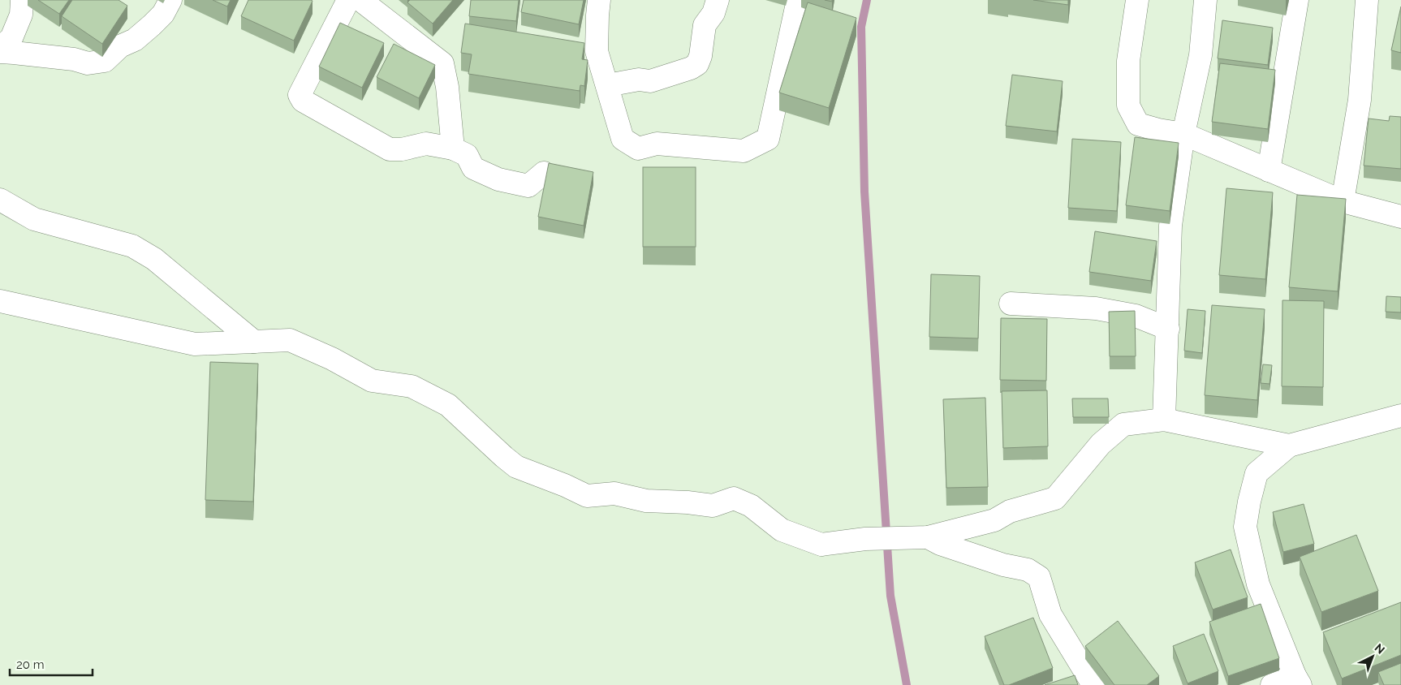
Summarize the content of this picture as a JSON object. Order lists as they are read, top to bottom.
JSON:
{
  "scale_bar": "20 m",
  "north": "top right"
}
